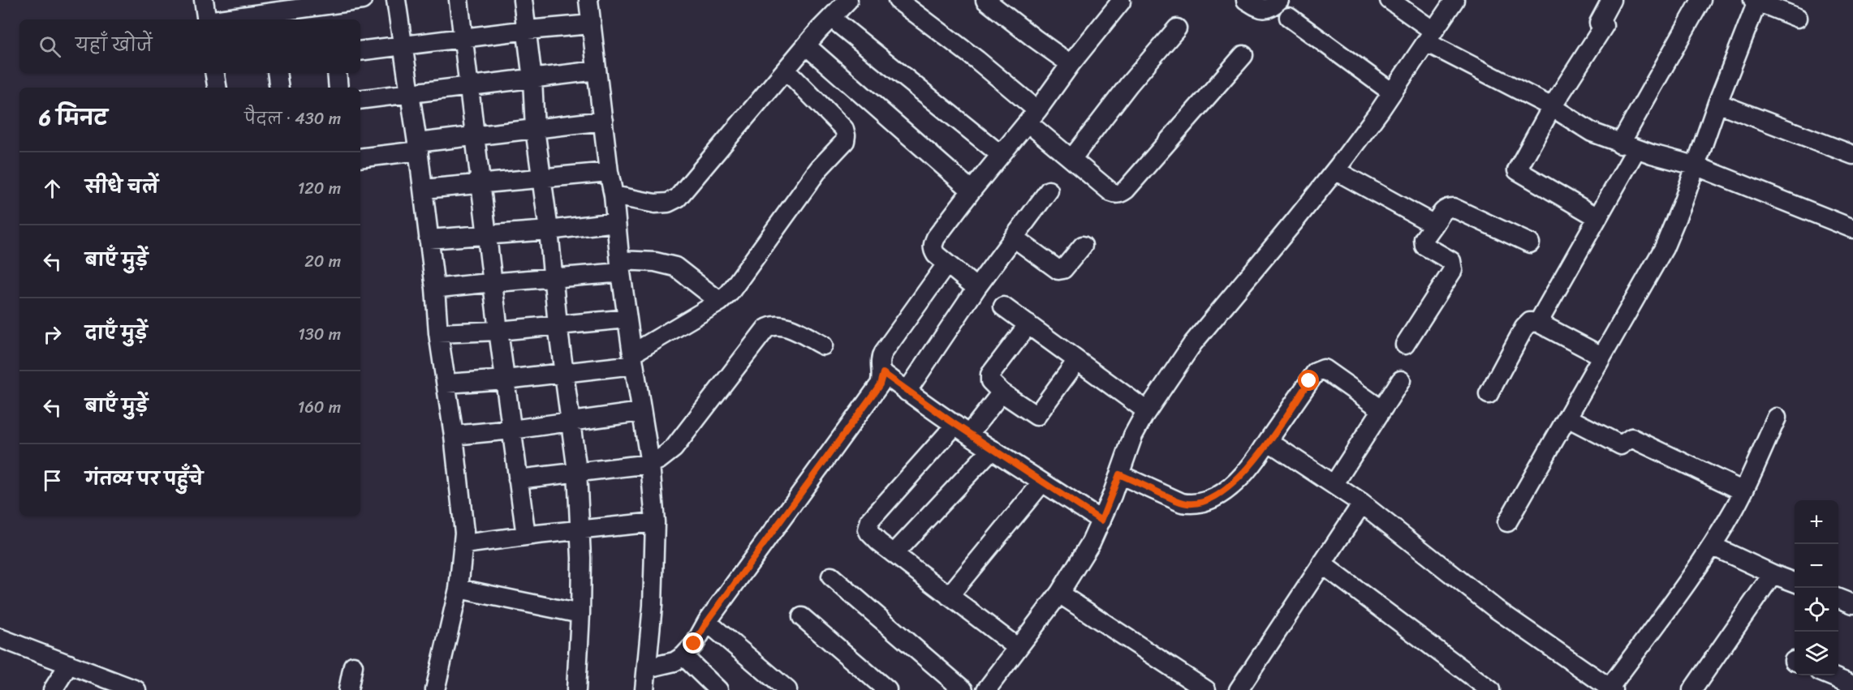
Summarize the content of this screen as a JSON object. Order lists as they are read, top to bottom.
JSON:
{
  "page": {
    "search": "यहाँ खोजें",
    "heading": ["6 मिनट", "पैदल · 430 m"],
    "list": [
      ["सीधे चलें", "120 m"],
      ["बाएँ मुड़ें", "20 m"],
      ["दाएँ मुड़ें", "130 m"],
      ["बाएँ मुड़ें", "160 m"],
      "गंतव्य पर पहुँचे"
    ],
    "map_buttons": ["+", "−"]
  }
}
